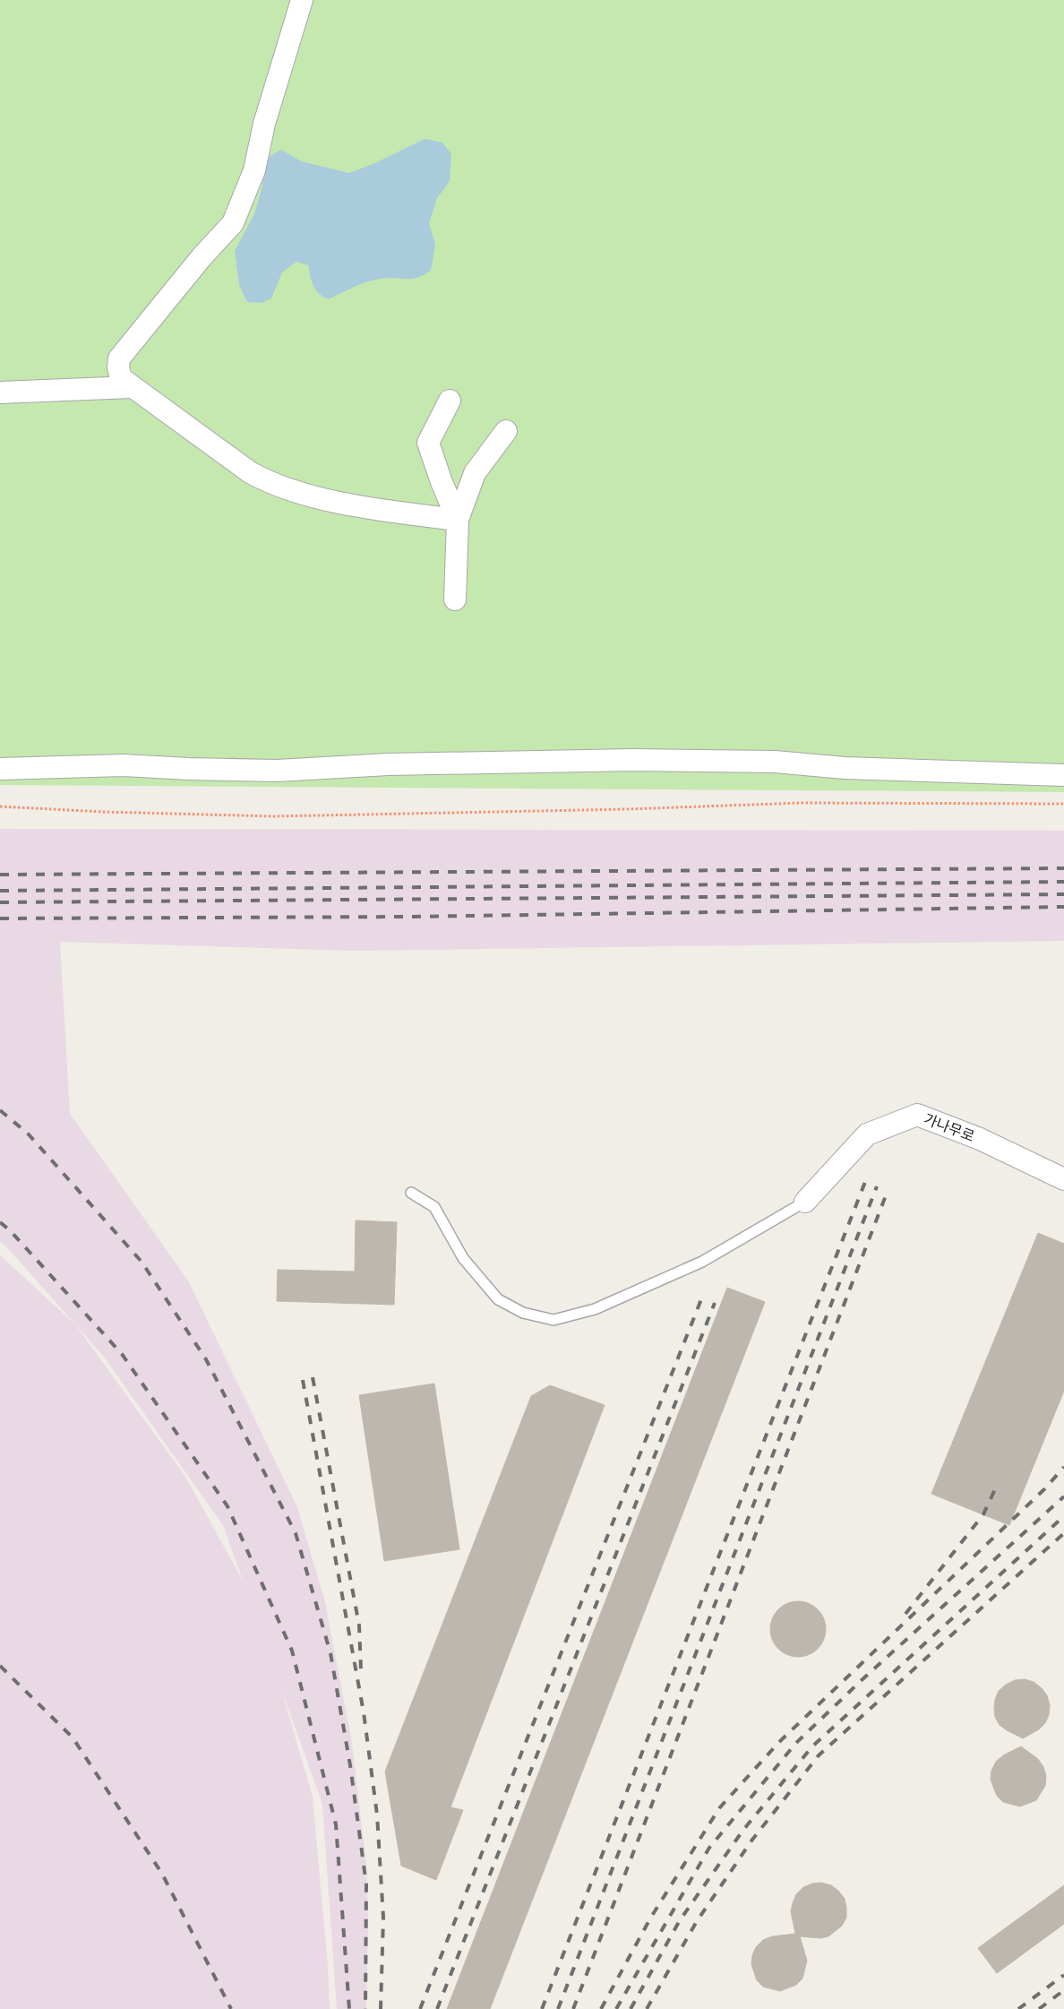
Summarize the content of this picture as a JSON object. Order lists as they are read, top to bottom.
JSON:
{
  "streets": {
    "street": ["가나무로"]
  }
}
